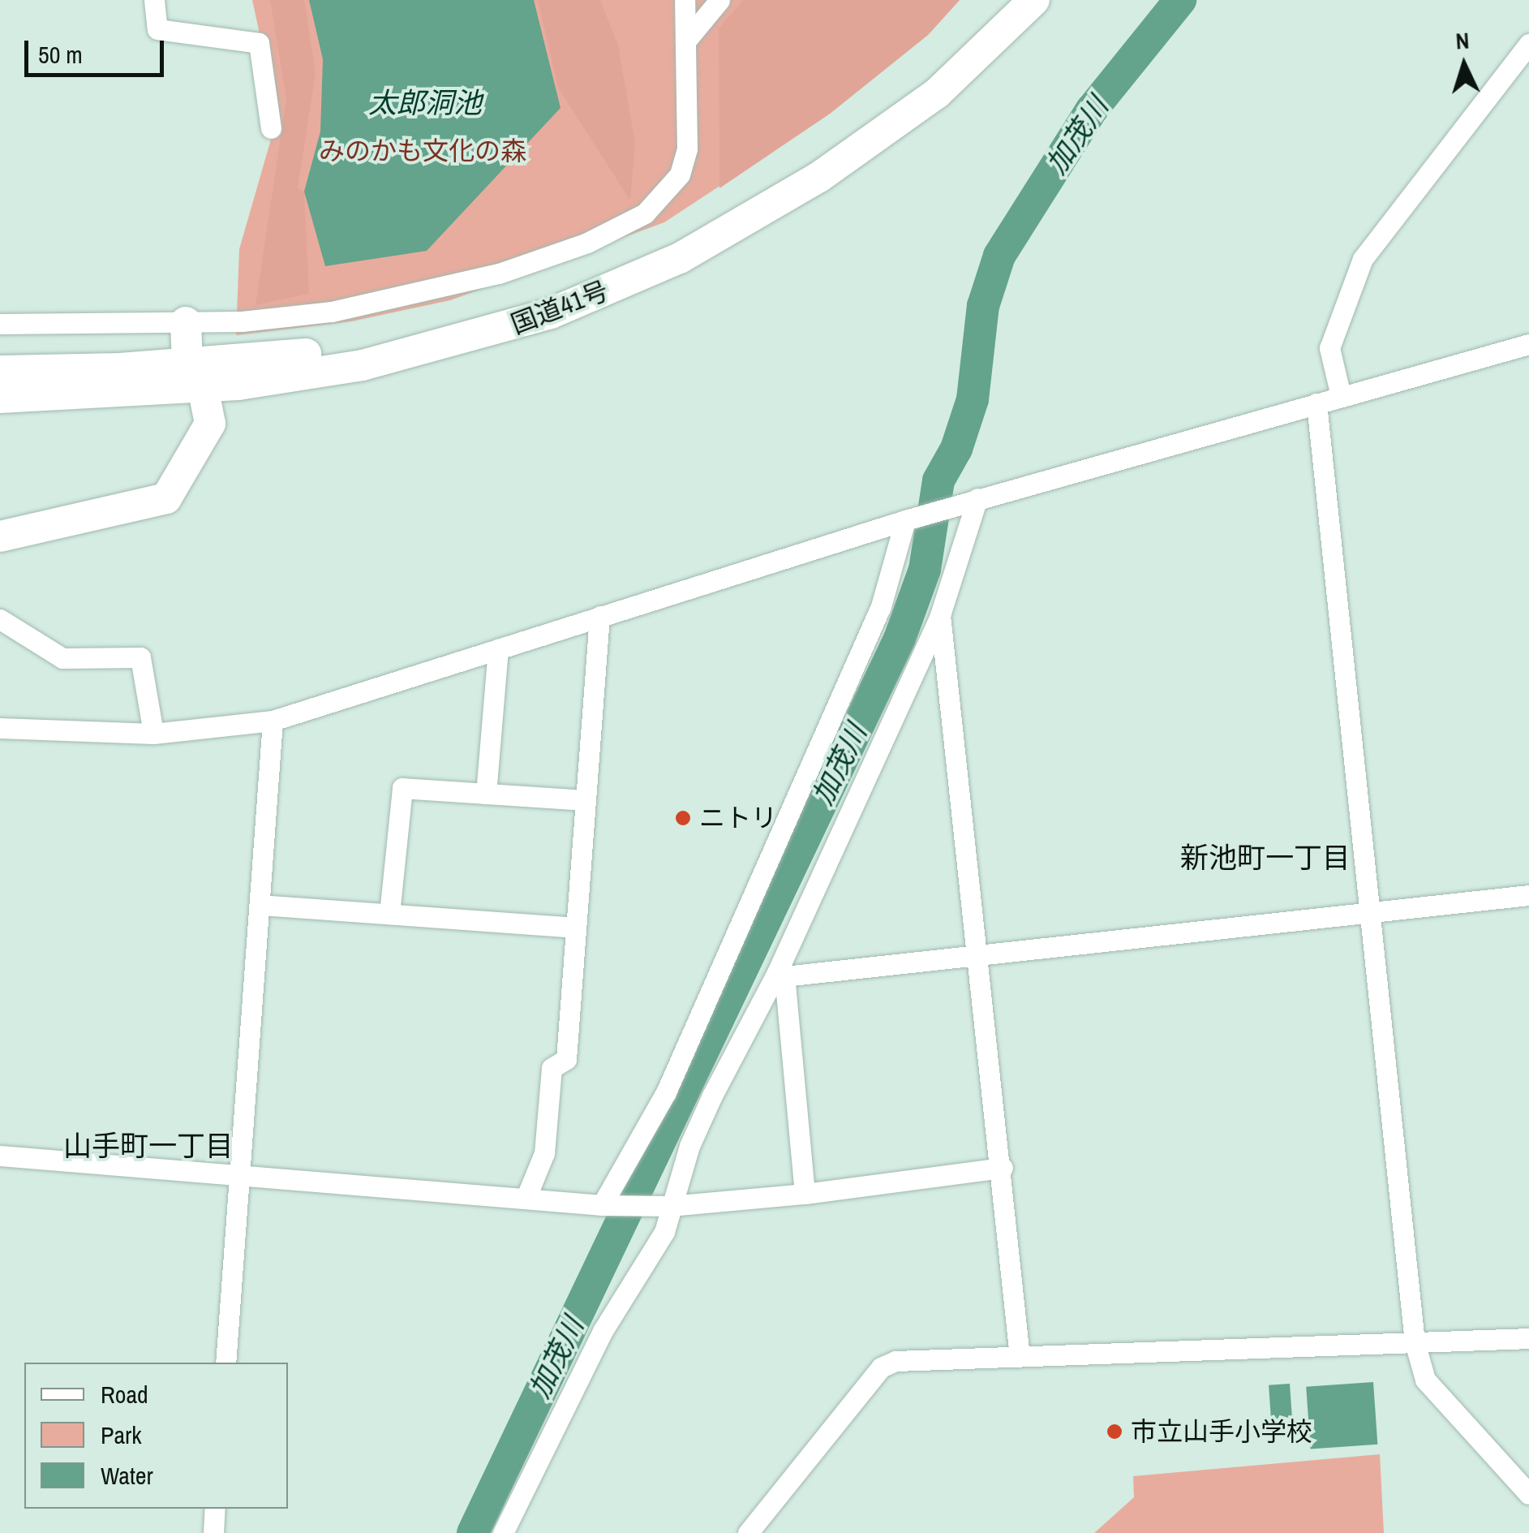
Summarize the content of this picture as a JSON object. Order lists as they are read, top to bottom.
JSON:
{
  "streets": {
    "highway": ["国道41号"]
  },
  "districts": ["新池町一丁目", "山手町一丁目"],
  "water": ["太郎洞池", "加茂川"],
  "parks": ["みのかも文化の森"],
  "places": ["ニトリ", "市立山手小学校"],
  "legend": ["Road", "Park", "Water"],
  "scale_bar": "50 m",
  "north": "top"
}
